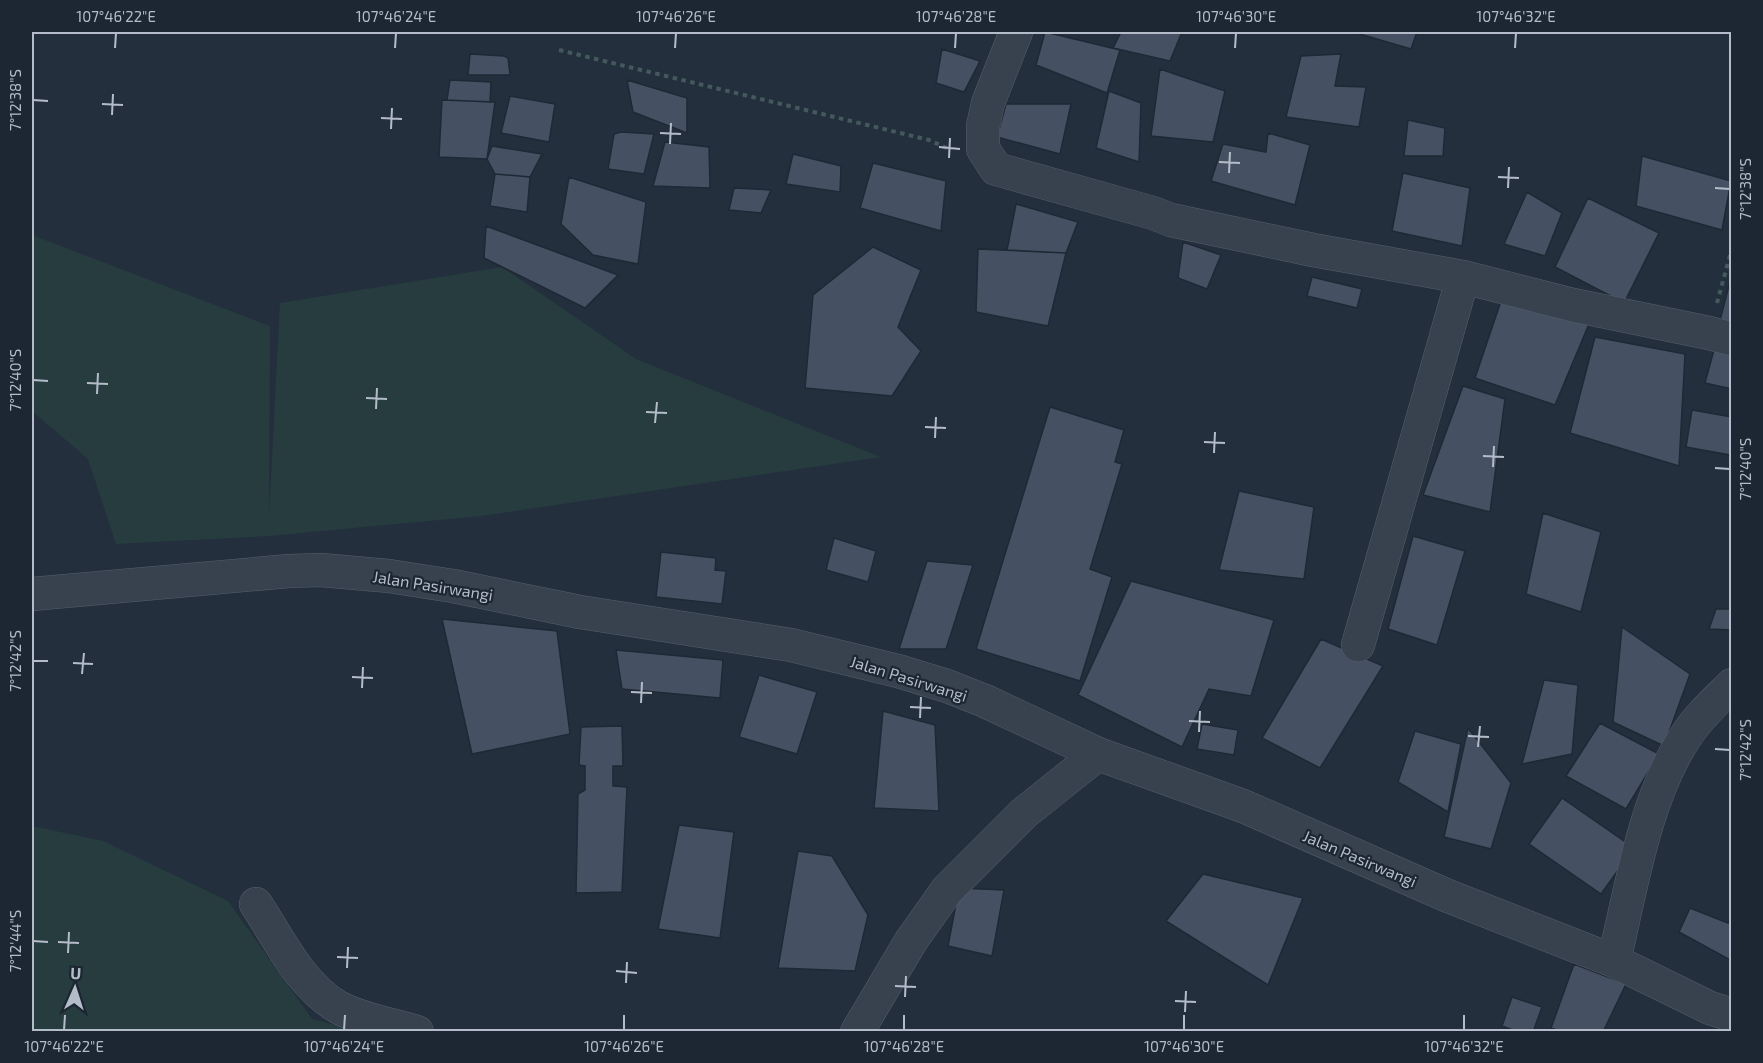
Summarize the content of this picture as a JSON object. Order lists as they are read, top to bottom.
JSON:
{
  "streets": {
    "street": ["Jalan Pasirwangi"]
  },
  "north": "top",
  "coordinates": [
    "107°46'22\"E",
    "107°46'24\"E",
    "107°46'26\"E",
    "107°46'28\"E",
    "107°46'30\"E",
    "107°46'32\"E",
    "7°12'38\"S",
    "7°12'40\"S",
    "7°12'42\"S",
    "7°12'44\"S"
  ]
}
